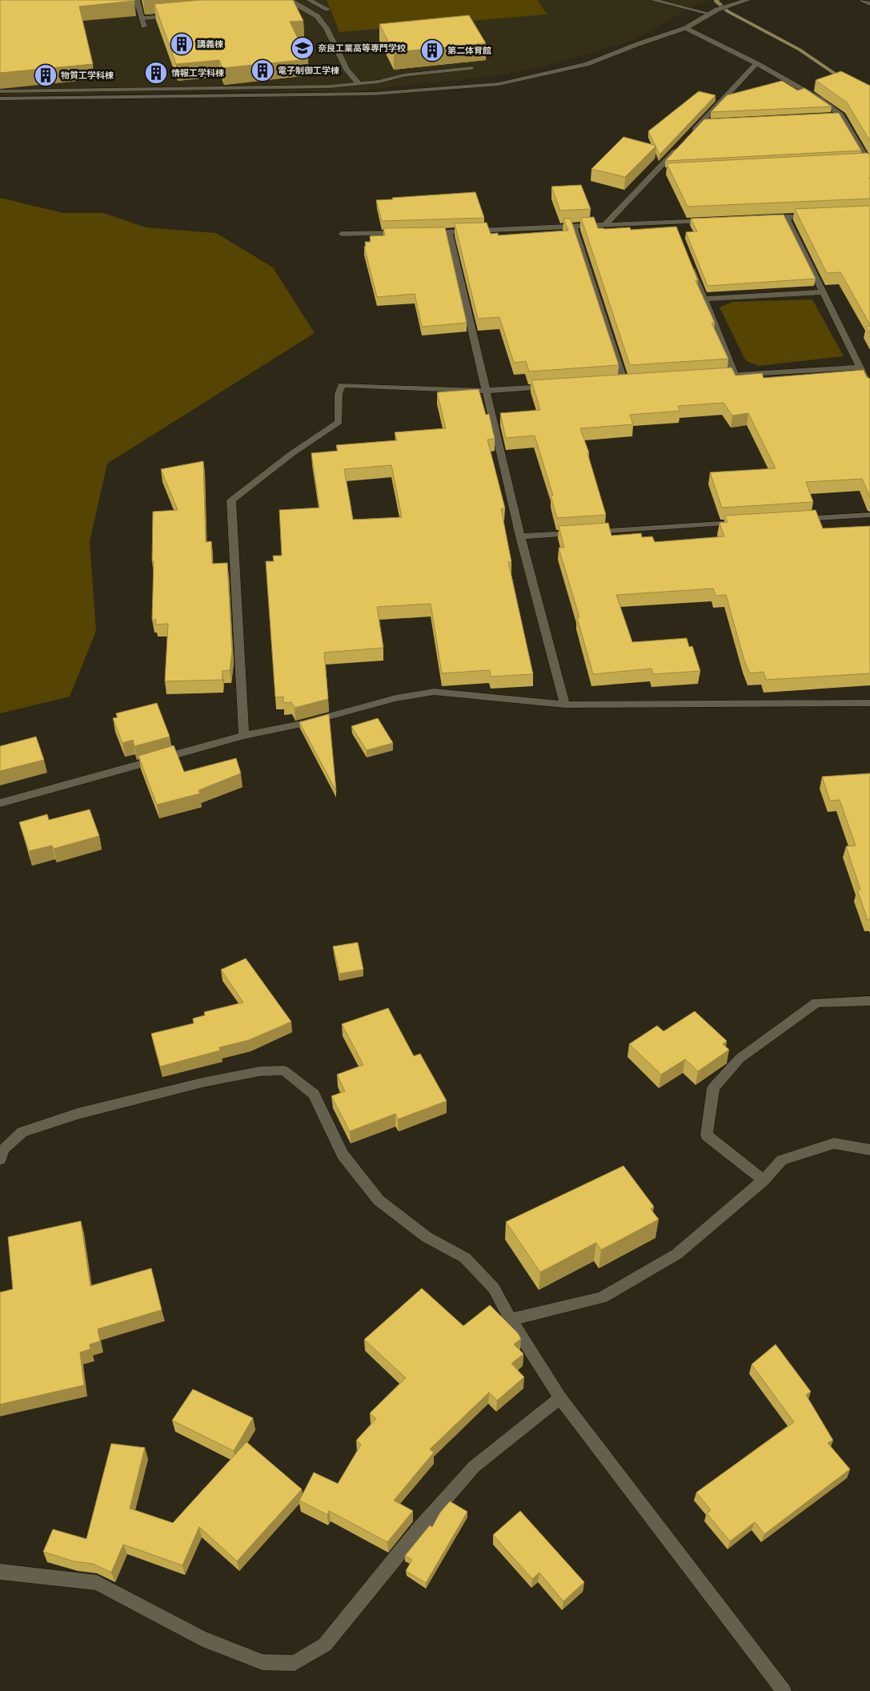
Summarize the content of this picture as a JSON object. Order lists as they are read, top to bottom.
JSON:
{
  "places": {
    "building": [
      "講義棟",
      "第二体育館",
      "電子制御工学棟",
      "情報工学科棟",
      "物質工学科棟"
    ],
    "school or university": ["奈良工業高等専門学校"]
  }
}
